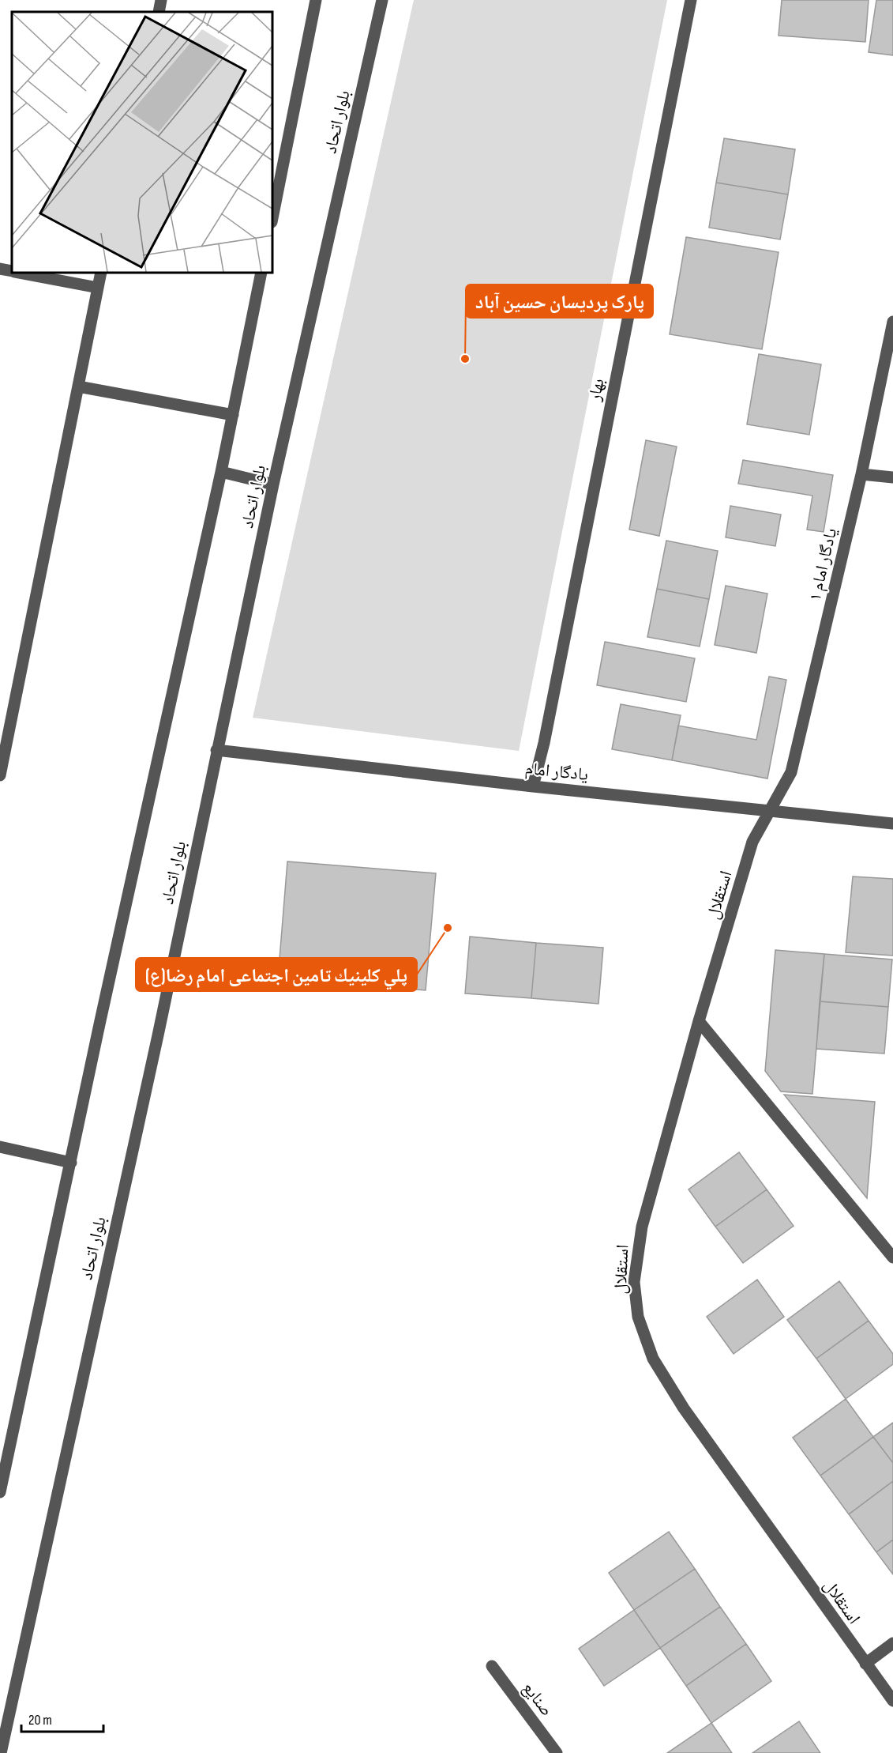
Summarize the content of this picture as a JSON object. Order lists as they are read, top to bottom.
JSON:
{
  "streets": {
    "street": [
      "بلوار اتحاد",
      "بهار",
      "یادگار امام ۱",
      "یادگار امام",
      "استقلال",
      "صنایع"
    ]
  },
  "crossings": [
    ["بلوار اتحاد", "یادگار امام"],
    ["بهار", "یادگار امام"],
    ["یادگار امام ۱", "یادگار امام"],
    ["یادگار امام ۱", "استقلال"],
    ["یادگار امام", "استقلال"]
  ],
  "places": ["پارک پردیسان حسین آباد", "پلي كلينيك تامین اجتماعی امام رضا(ع)"],
  "scale_bar": "20 m"
}
